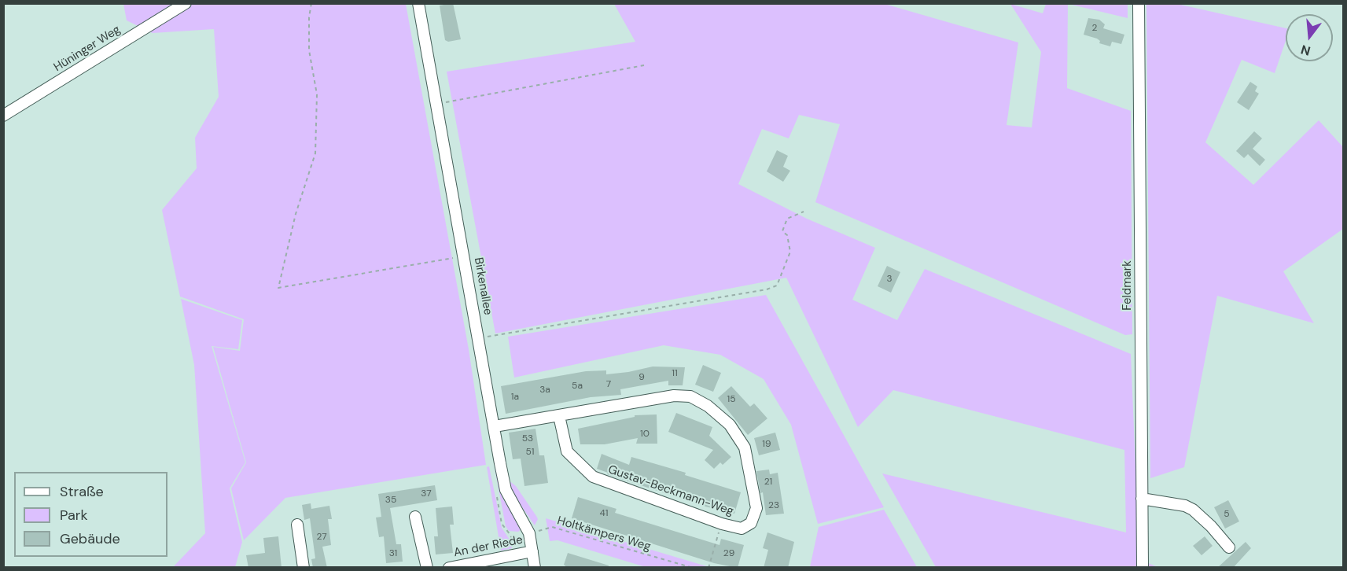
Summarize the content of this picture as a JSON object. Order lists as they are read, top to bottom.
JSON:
{
  "streets": {
    "street": [
      "Hüninger Weg",
      "Feldmark",
      "Birkenallee",
      "Gustav-Beckmann-Weg",
      "An der Riede"
    ],
    "path": ["Holtkämpers Weg"]
  },
  "crossings": [
    ["Birkenallee", "Gustav-Beckmann-Weg"],
    ["Birkenallee", "Holtkämpers Weg"],
    ["Birkenallee", "An der Riede"]
  ],
  "house_numbers": [
    "2",
    "3",
    "11",
    "9",
    "7",
    "5a",
    "3a",
    "1a",
    "15",
    "10",
    "53",
    "19",
    "51",
    "21",
    "37",
    "35",
    "23",
    "41",
    "5",
    "27",
    "31",
    "29"
  ],
  "legend": ["Straße", "Park", "Gebäude"],
  "north": "bottom"
}
